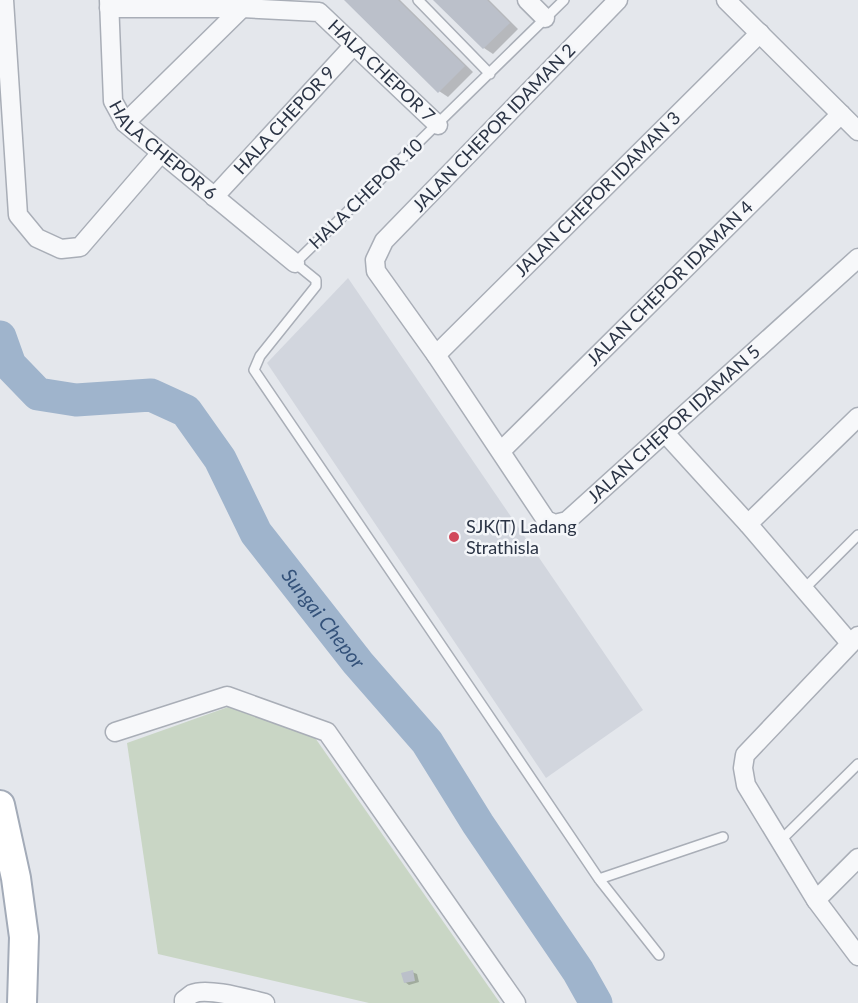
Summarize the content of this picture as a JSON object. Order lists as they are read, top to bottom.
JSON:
{
  "streets": {
    "street": [
      "HALA CHEPOR 7",
      "HALA CHEPOR 9",
      "JALAN CHEPOR IDAMAN 2",
      "HALA CHEPOR 6",
      "JALAN CHEPOR IDAMAN 3",
      "JALAN CHEPOR IDAMAN 4",
      "JALAN CHEPOR IDAMAN 5"
    ],
    "lane": ["HALA CHEPOR 10"]
  },
  "crossings": [
    ["HALA CHEPOR 7", "HALA CHEPOR 9"],
    ["HALA CHEPOR 7", "HALA CHEPOR 6"],
    ["HALA CHEPOR 7", "HALA CHEPOR 10"],
    ["HALA CHEPOR 9", "HALA CHEPOR 6"],
    ["JALAN CHEPOR IDAMAN 2", "JALAN CHEPOR IDAMAN 5"],
    ["HALA CHEPOR 6", "HALA CHEPOR 10"],
    ["JALAN CHEPOR IDAMAN 3", "JALAN CHEPOR IDAMAN 5"],
    ["JALAN CHEPOR IDAMAN 4", "JALAN CHEPOR IDAMAN 5"]
  ],
  "water": ["Sungai Chepor"],
  "places": ["SJK(T) Ladang Strathisla"]
}
